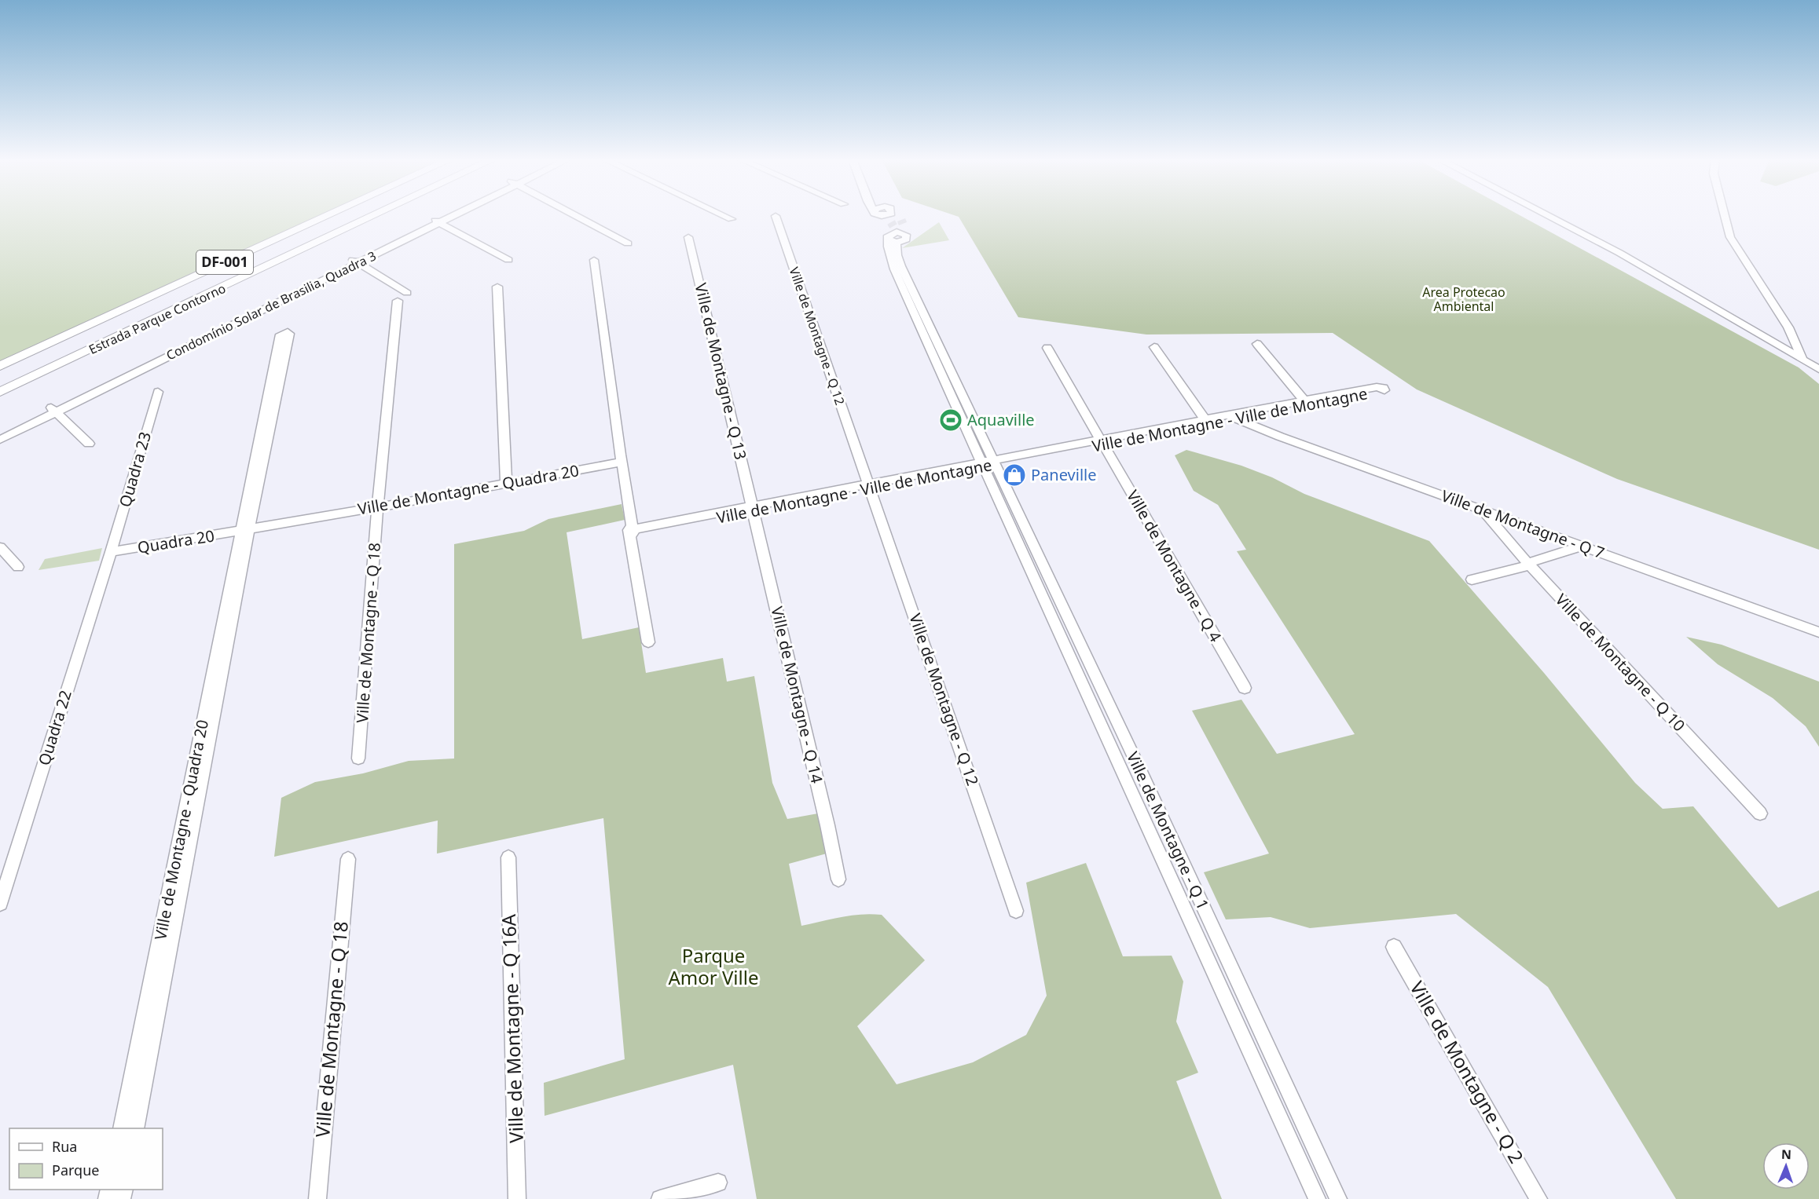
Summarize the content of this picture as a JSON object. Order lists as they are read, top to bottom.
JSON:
{
  "streets": {
    "main road": ["DF-001", "Estrada Parque Contorno"],
    "street": [
      "Condomínio Solar de Brasilia, Quadra 3",
      "Ville de Montagne - Q 12",
      "Ville de Montagne - Q 13",
      "Ville de Montagne - Ville de Montagne",
      "Quadra 23",
      "Ville de Montagne - Quadra 20",
      "Ville de Montagne - Q 7",
      "Quadra 20",
      "Ville de Montagne - Q 4",
      "Ville de Montagne - Q 18",
      "Ville de Montagne - Q 10",
      "Ville de Montagne - Q 14",
      "Quadra 22",
      "Ville de Montagne - Q 1",
      "Ville de Montagne - Q 16A",
      "Ville de Montagne - Q 2"
    ]
  },
  "crossings": [
    ["Ville de Montagne - Q 12", "Ville de Montagne - Ville de Montagne"],
    ["Ville de Montagne - Q 13", "Ville de Montagne - Ville de Montagne"],
    ["Ville de Montagne - Q 13", "Ville de Montagne - Q 14"],
    ["Ville de Montagne - Ville de Montagne", "Ville de Montagne - Q 7"],
    ["Ville de Montagne - Ville de Montagne", "Ville de Montagne - Q 4"],
    ["Ville de Montagne - Ville de Montagne", "Ville de Montagne - Q 14"],
    ["Ville de Montagne - Ville de Montagne", "Ville de Montagne - Q 1"],
    ["Quadra 23", "Quadra 20"],
    ["Quadra 23", "Quadra 22"],
    ["Ville de Montagne - Quadra 20", "Quadra 20"],
    ["Ville de Montagne - Quadra 20", "Ville de Montagne - Q 18"],
    ["Ville de Montagne - Q 7", "Ville de Montagne - Q 10"],
    ["Quadra 20", "Quadra 22"]
  ],
  "parks": ["Area Protecao Ambiental", "Parque Amor Ville"],
  "places": {
    "sports": ["Aquaville"],
    "shop": ["Paneville"]
  },
  "legend": ["Rua", "Parque"],
  "north": "top"
}
